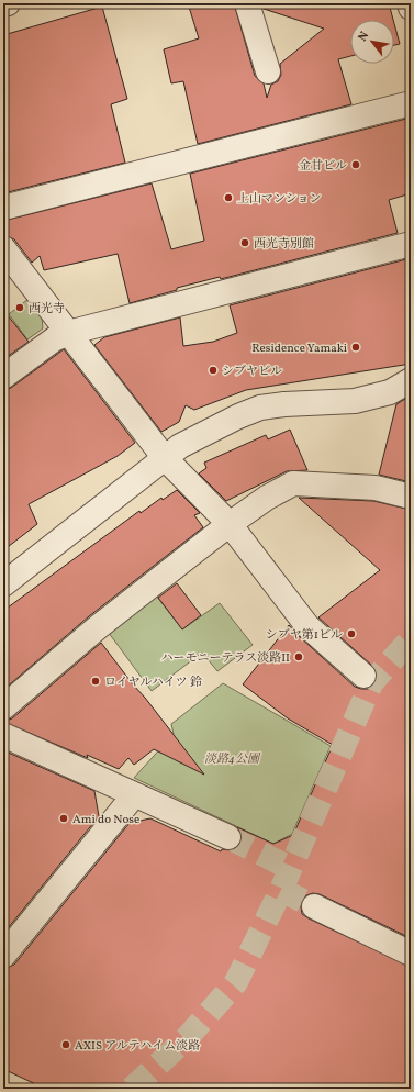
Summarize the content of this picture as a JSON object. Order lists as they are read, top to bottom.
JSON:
{
  "parks": ["淡路4公園"],
  "places": [
    "金甘ビル",
    "上山マンション",
    "西光寺別館",
    "西光寺",
    "Residence Yamaki",
    "シブヤビル",
    "シブヤ第1ビル",
    "ハーモニーテラス淡路II",
    "ロイヤルハイツ 鈴",
    "Ami do Nose",
    "AXIS アルテハイム淡路"
  ],
  "north": "top left"
}
